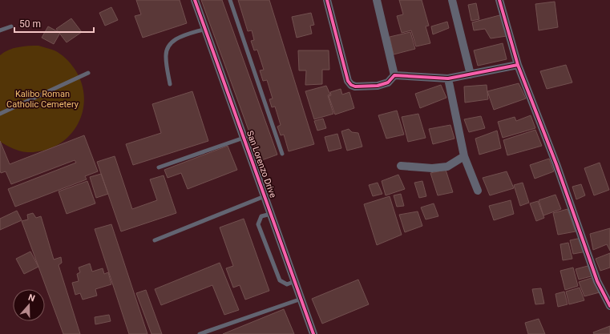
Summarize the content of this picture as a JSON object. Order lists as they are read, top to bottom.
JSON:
{
  "streets": {
    "street": ["San Lorenzo Drive"]
  },
  "parks": ["Kalibo Roman Catholic Cemetery"],
  "scale_bar": "50 m",
  "north": "top"
}
